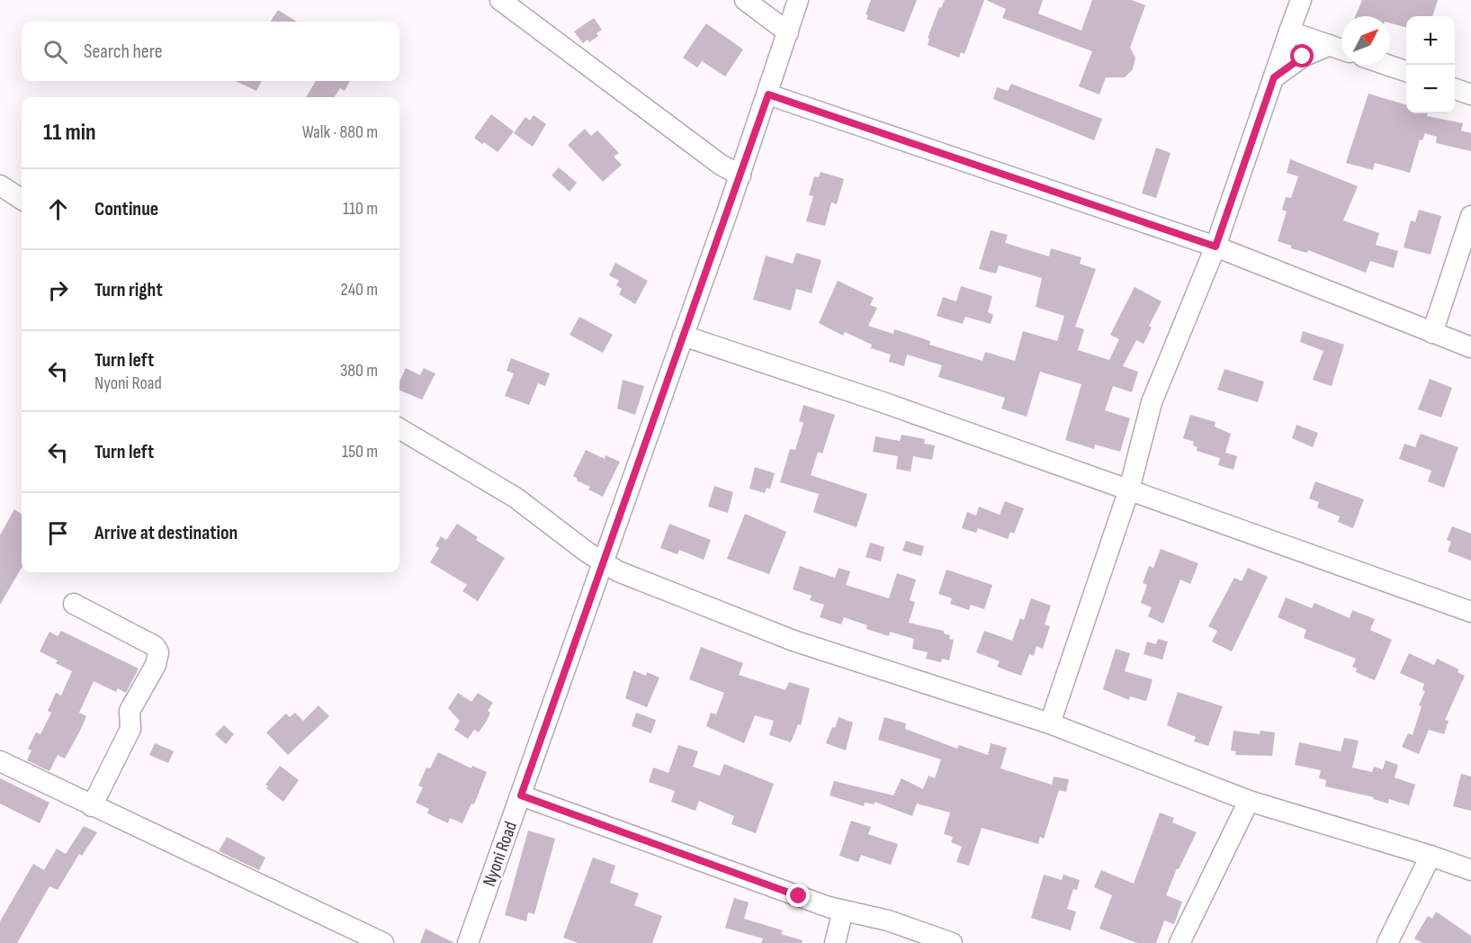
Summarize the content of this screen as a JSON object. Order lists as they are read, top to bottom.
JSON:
{
  "streets": {
    "street": ["Nyoni Road"]
  },
  "north": "top right",
  "page": {
    "map_buttons": ["+", "−"],
    "search": "Search here",
    "heading": ["11 min", "Walk · 880 m"],
    "list": [
      ["Continue", "110 m"],
      ["Turn right", "240 m"],
      ["Turn left", "Nyoni Road", "380 m"],
      ["Turn left", "150 m"],
      "Arrive at destination"
    ]
  }
}
